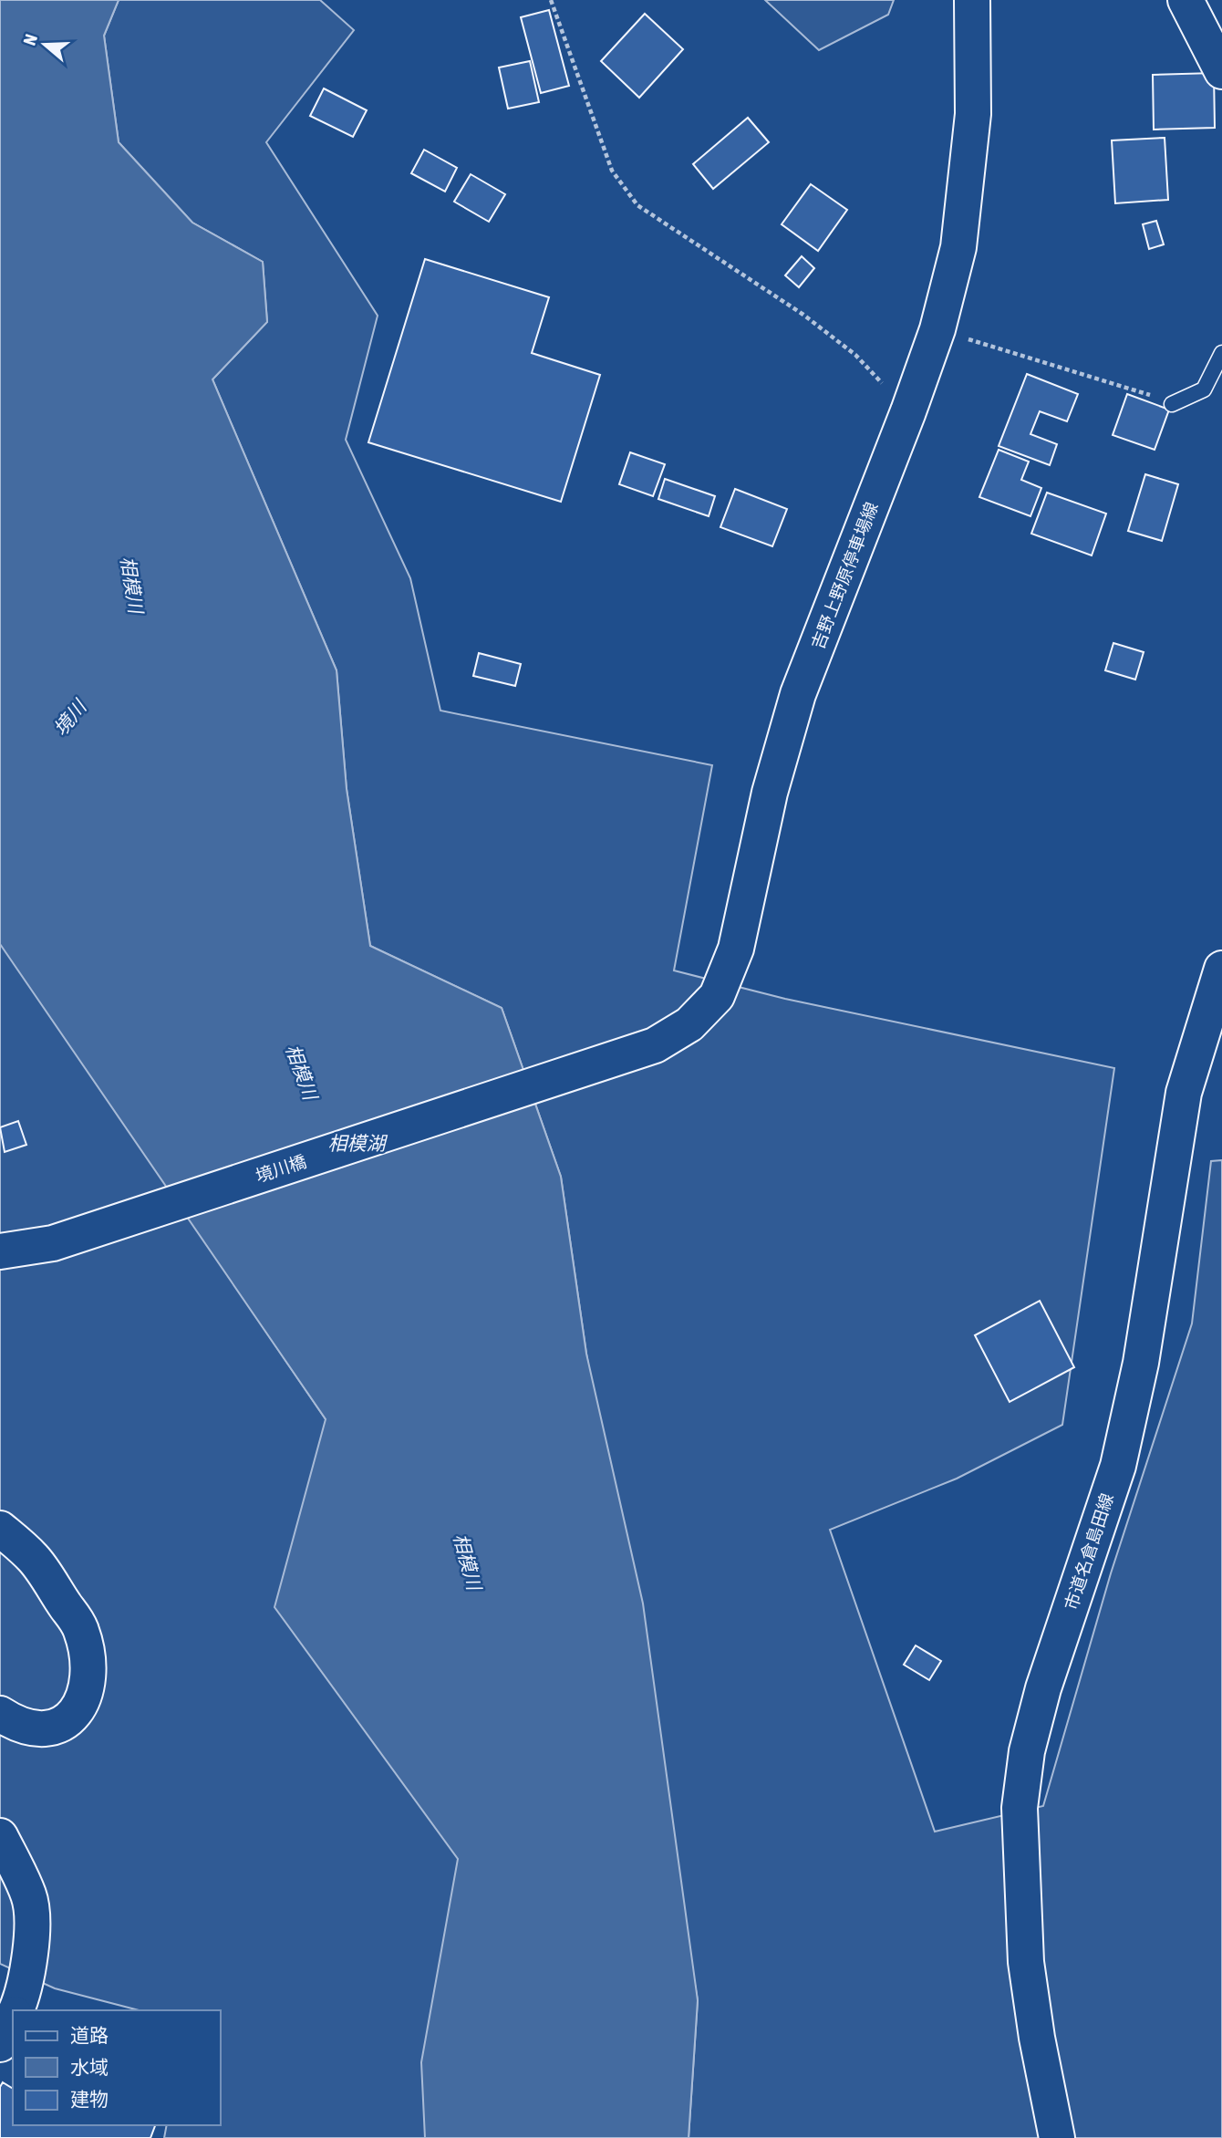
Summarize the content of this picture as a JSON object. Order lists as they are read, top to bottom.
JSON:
{
  "streets": {
    "main road": ["吉野上野原停車場線", "境川橋", "市道名倉島田線"]
  },
  "crossings": [
    ["吉野上野原停車場線", "境川橋"]
  ],
  "water": ["相模川", "境川", "相模湖"],
  "legend": ["道路", "水域", "建物"],
  "north": "left"
}
